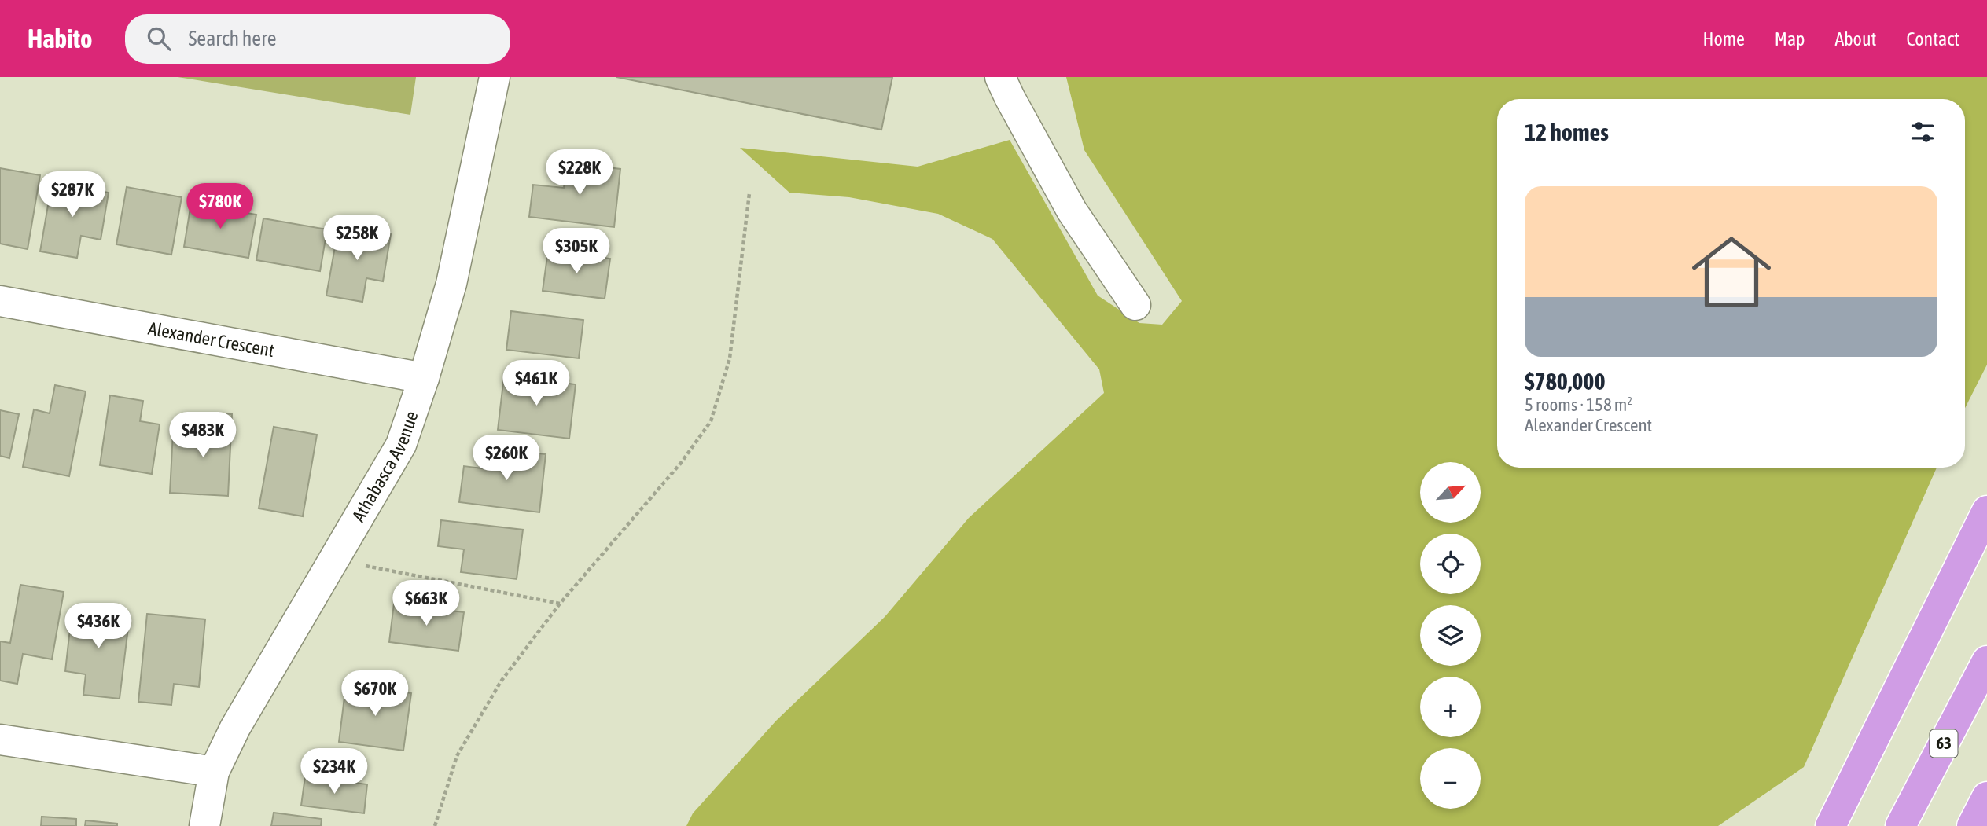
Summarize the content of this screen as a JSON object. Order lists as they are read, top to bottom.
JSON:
{
  "streets": {
    "highway": ["63"],
    "street": ["Alexander Crescent", "Athabasca Avenue"]
  },
  "crossings": [
    ["Alexander Crescent", "Athabasca Avenue"]
  ],
  "north": "top right",
  "page": {
    "header": "Habito",
    "search": "Search here",
    "nav": [
      "Home",
      "Map",
      "About",
      "Contact"
    ],
    "heading": "12 homes",
    "price": [
      "$228K",
      "$287K",
      "$780K",
      "$258K",
      "$305K",
      "$461K",
      "$483K",
      "$260K",
      "$663K",
      "$436K",
      "$670K",
      "$234K"
    ],
    "list": [
      {
        "name": "$780,000",
        "note": "5 rooms · 158 m² · Alexander Crescent"
      }
    ],
    "map_buttons": ["+", "−"]
  }
}
